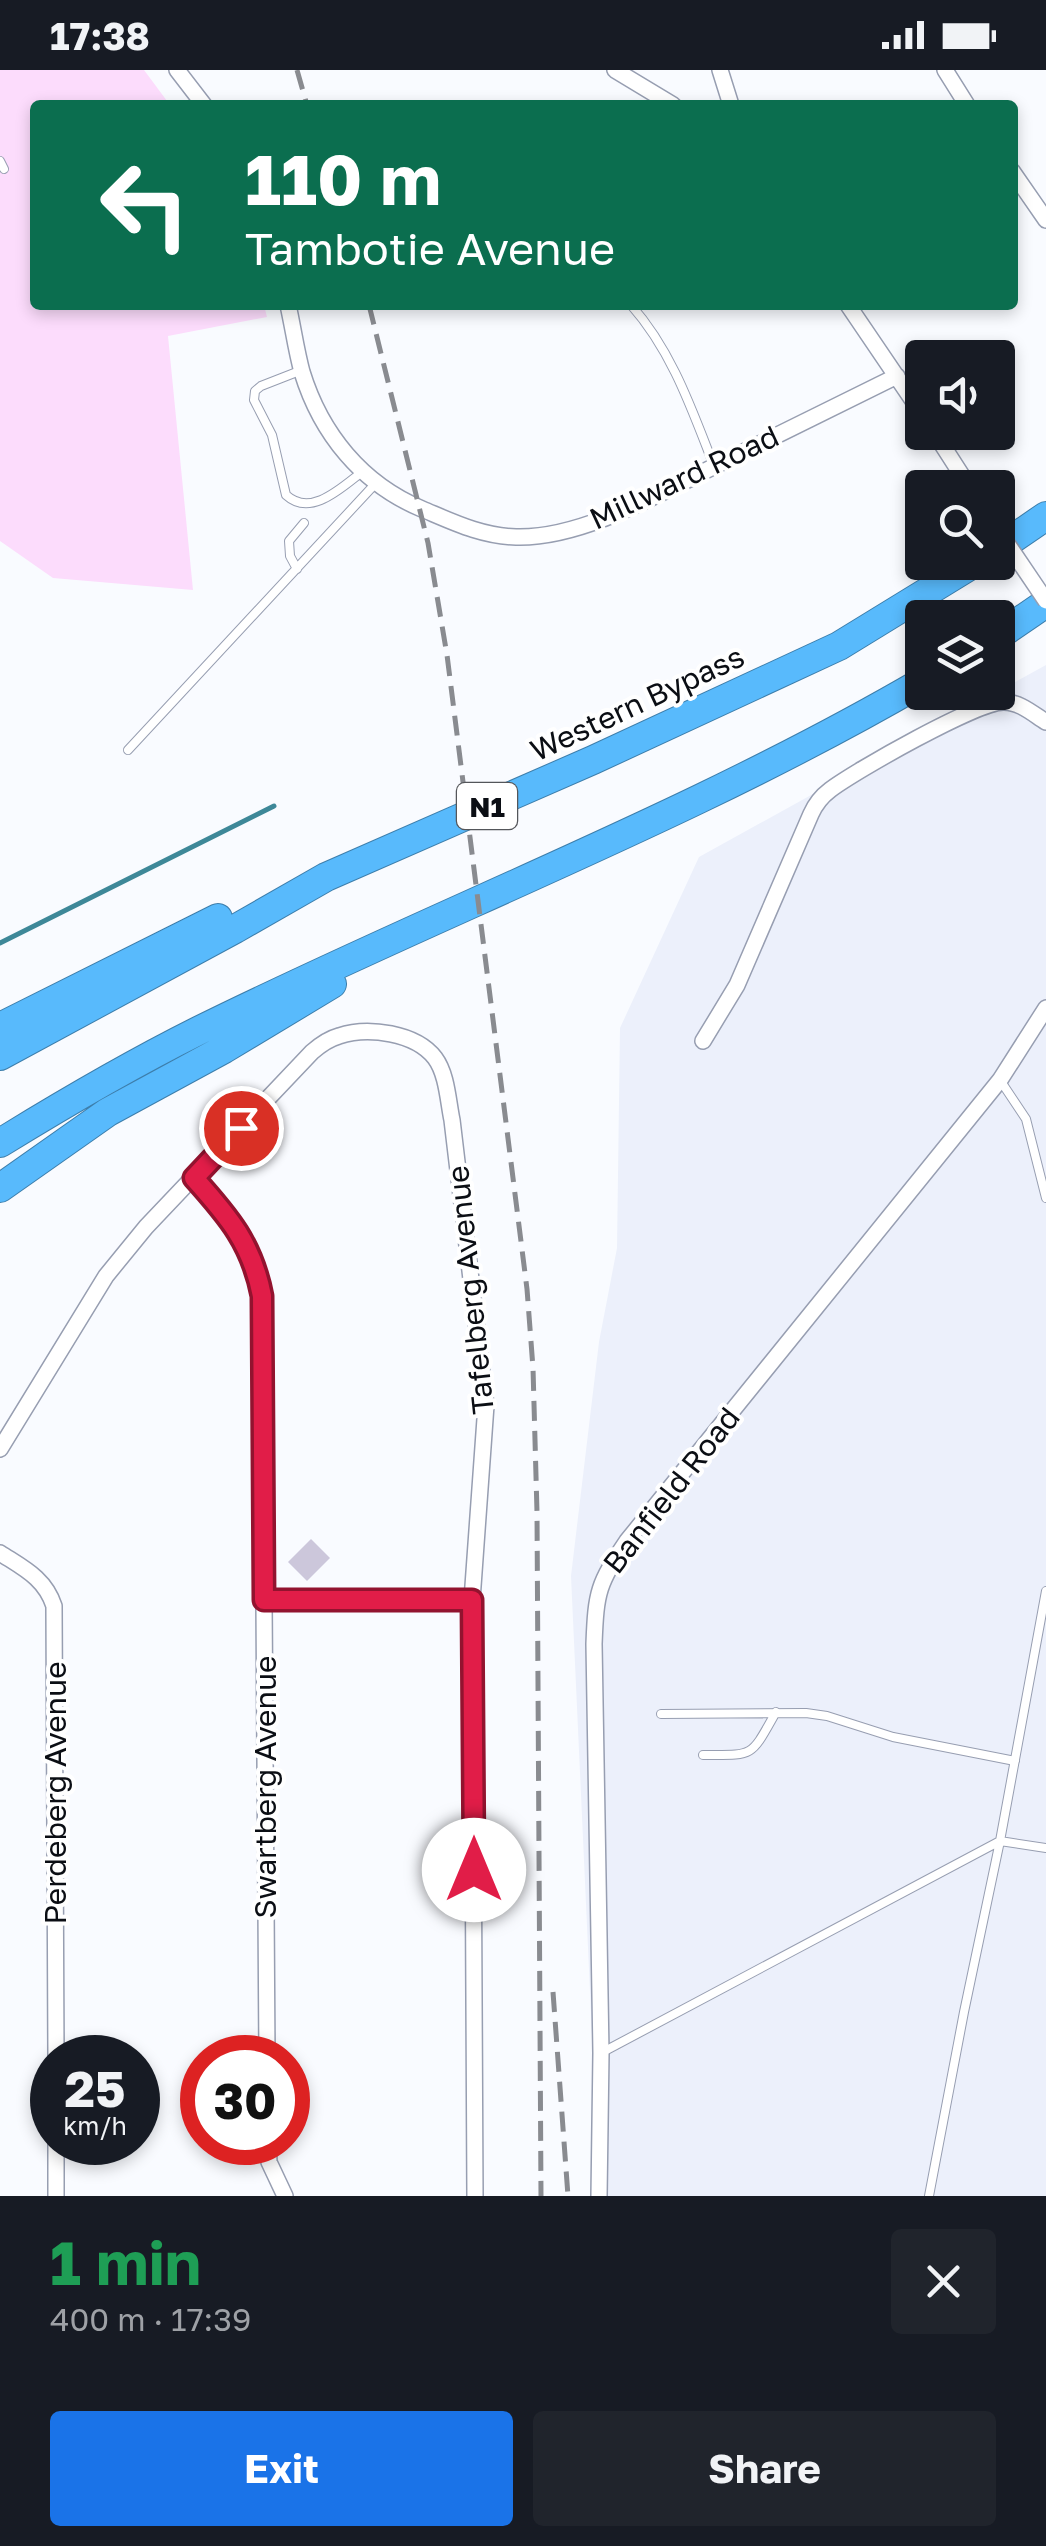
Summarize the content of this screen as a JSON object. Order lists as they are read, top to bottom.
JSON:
{
  "streets": {
    "highway": ["Western Bypass", "N1"],
    "street": [
      "Millward Road",
      "Tafelberg Avenue",
      "Banfield Road",
      "Swartberg Avenue",
      "Perdeberg Avenue"
    ]
  },
  "crossings": [
    ["Tafelberg Avenue", "Swartberg Avenue"]
  ],
  "page": {
    "status": "17:38",
    "turn": ["110 m", "Tambotie Avenue"],
    "speed": "25 km/h",
    "limit": "30",
    "heading": ["1 min", "400 m · 17:39"],
    "buttons": ["Exit", "Share"]
  }
}
